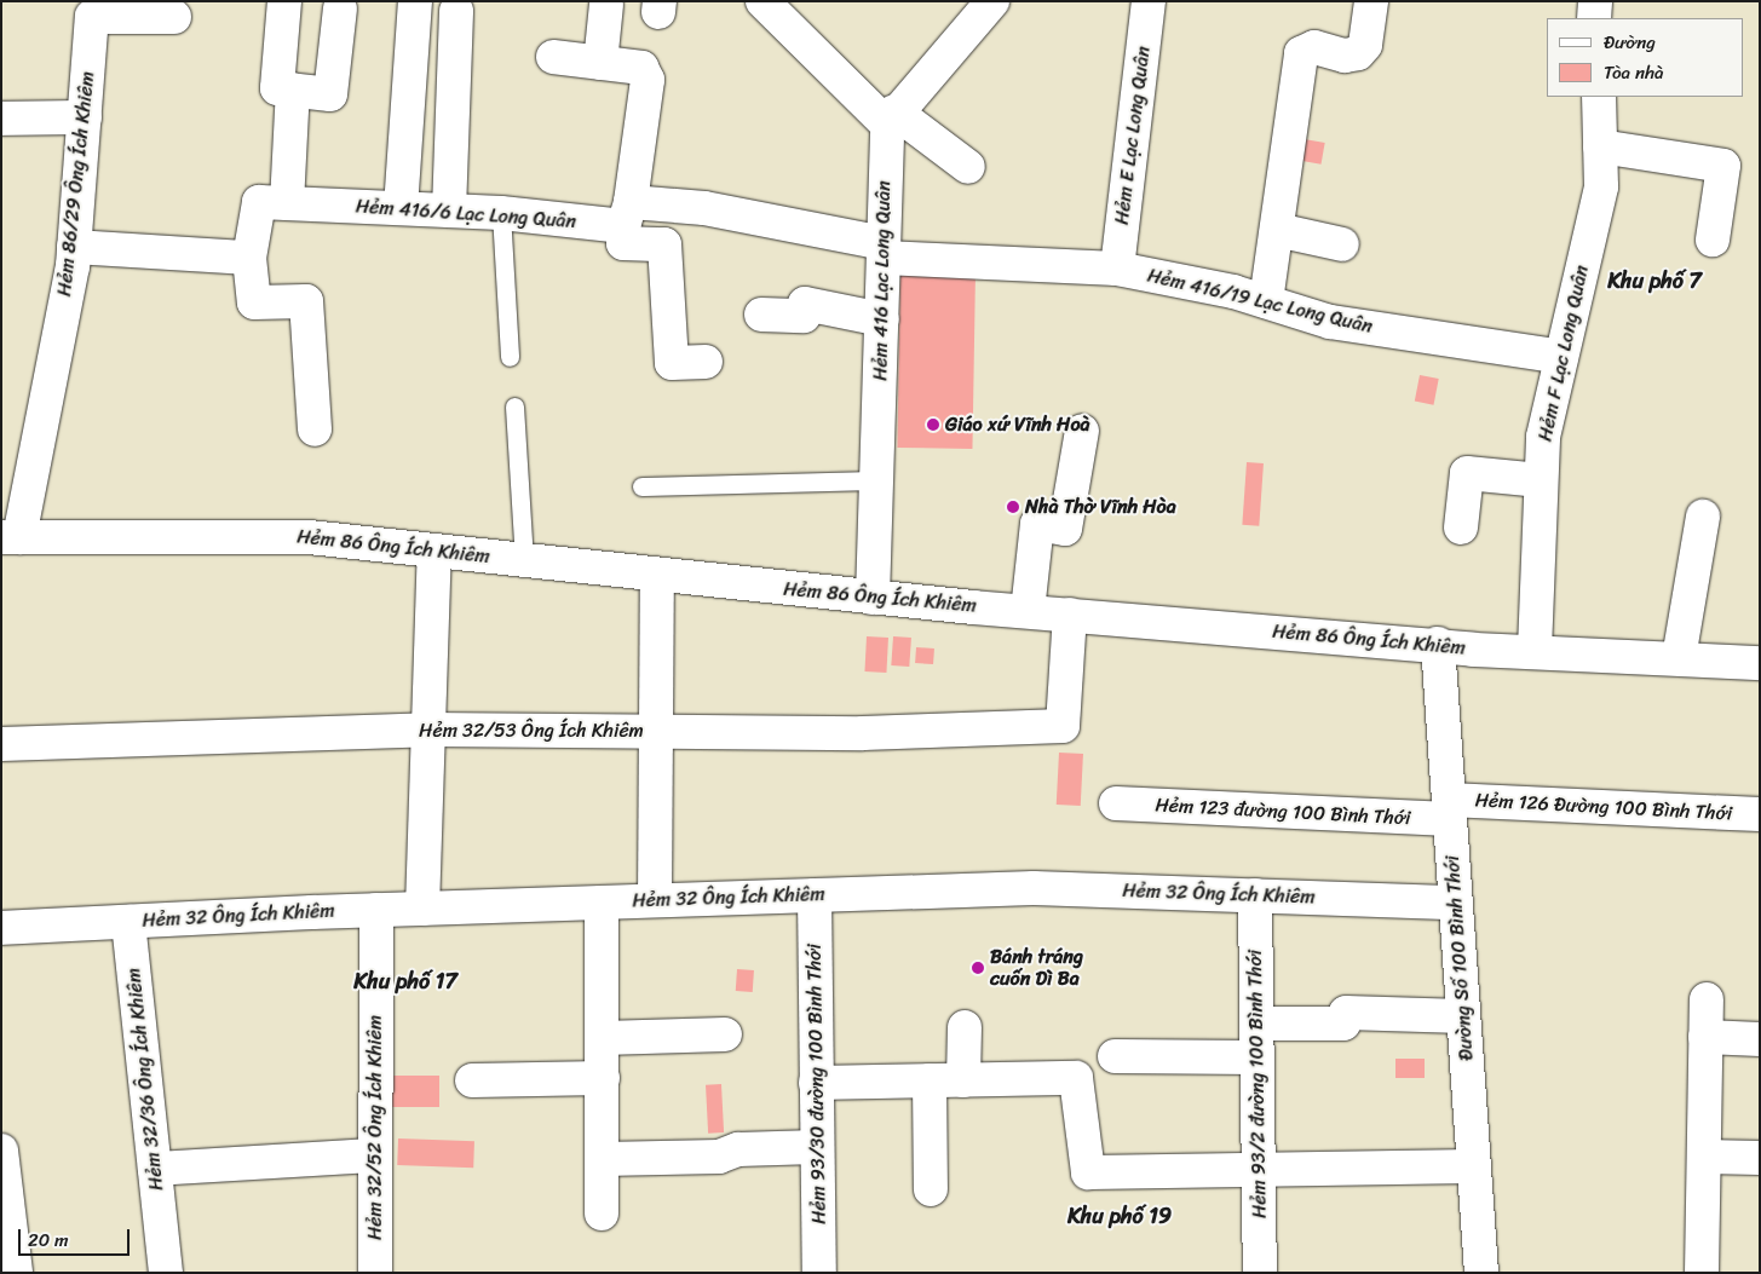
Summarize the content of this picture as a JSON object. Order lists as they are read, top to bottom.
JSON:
{
  "streets": {
    "street": [
      "Hẻm E Lạc Long Quân",
      "Hẻm 86/29 Ông Ích Khiêm",
      "Hẻm 416/6 Lạc Long Quân",
      "Hẻm 416 Lạc Long Quân",
      "Hẻm 416/19 Lạc Long Quân",
      "Hẻm F Lạc Long Quân",
      "Hẻm 86 Ông Ích Khiêm",
      "Hẻm 32/53 Ông Ích Khiêm",
      "Hẻm 126 Đường 100 Bình Thới",
      "Hẻm 123 đường 100 Bình Thới",
      "Hẻm 32 Ông Ích Khiêm",
      "Đường Số 100 Bình Thới",
      "Hẻm 32/36 Ông Ích Khiêm",
      "Hẻm 93/30 đường 100 Bình Thới",
      "Hẻm 93/2 đường 100 Bình Thới",
      "Hẻm 32/52 Ông Ích Khiêm"
    ]
  },
  "crossings": [
    ["Hẻm E Lạc Long Quân", "Hẻm 416/19 Lạc Long Quân"],
    ["Hẻm 86/29 Ông Ích Khiêm", "Hẻm 86 Ông Ích Khiêm"],
    ["Hẻm 416/6 Lạc Long Quân", "Hẻm 416 Lạc Long Quân"],
    ["Hẻm 416/6 Lạc Long Quân", "Hẻm 416/19 Lạc Long Quân"],
    ["Hẻm 416 Lạc Long Quân", "Hẻm 416/19 Lạc Long Quân"],
    ["Hẻm 416 Lạc Long Quân", "Hẻm 86 Ông Ích Khiêm"],
    ["Hẻm 416/19 Lạc Long Quân", "Hẻm F Lạc Long Quân"],
    ["Hẻm F Lạc Long Quân", "Hẻm 86 Ông Ích Khiêm"],
    ["Hẻm 86 Ông Ích Khiêm", "Hẻm 32/53 Ông Ích Khiêm"],
    ["Hẻm 86 Ông Ích Khiêm", "Đường Số 100 Bình Thới"],
    ["Hẻm 126 Đường 100 Bình Thới", "Hẻm 123 đường 100 Bình Thới"],
    ["Hẻm 126 Đường 100 Bình Thới", "Đường Số 100 Bình Thới"],
    ["Hẻm 123 đường 100 Bình Thới", "Đường Số 100 Bình Thới"],
    ["Hẻm 32 Ông Ích Khiêm", "Đường Số 100 Bình Thới"],
    ["Hẻm 32 Ông Ích Khiêm", "Hẻm 32/36 Ông Ích Khiêm"],
    ["Hẻm 32 Ông Ích Khiêm", "Hẻm 93/30 đường 100 Bình Thới"],
    ["Hẻm 32 Ông Ích Khiêm", "Hẻm 93/2 đường 100 Bình Thới"],
    ["Hẻm 32 Ông Ích Khiêm", "Hẻm 32/52 Ông Ích Khiêm"]
  ],
  "districts": ["Khu phố 7", "Khu phố 17", "Khu phố 19"],
  "places": ["Giáo xứ Vĩnh Hoà", "Nhà Thờ Vĩnh Hòa", "Bánh tráng cuốn Dì Ba"],
  "legend": ["Đường", "Tòa nhà"],
  "scale_bar": "20 m"
}
